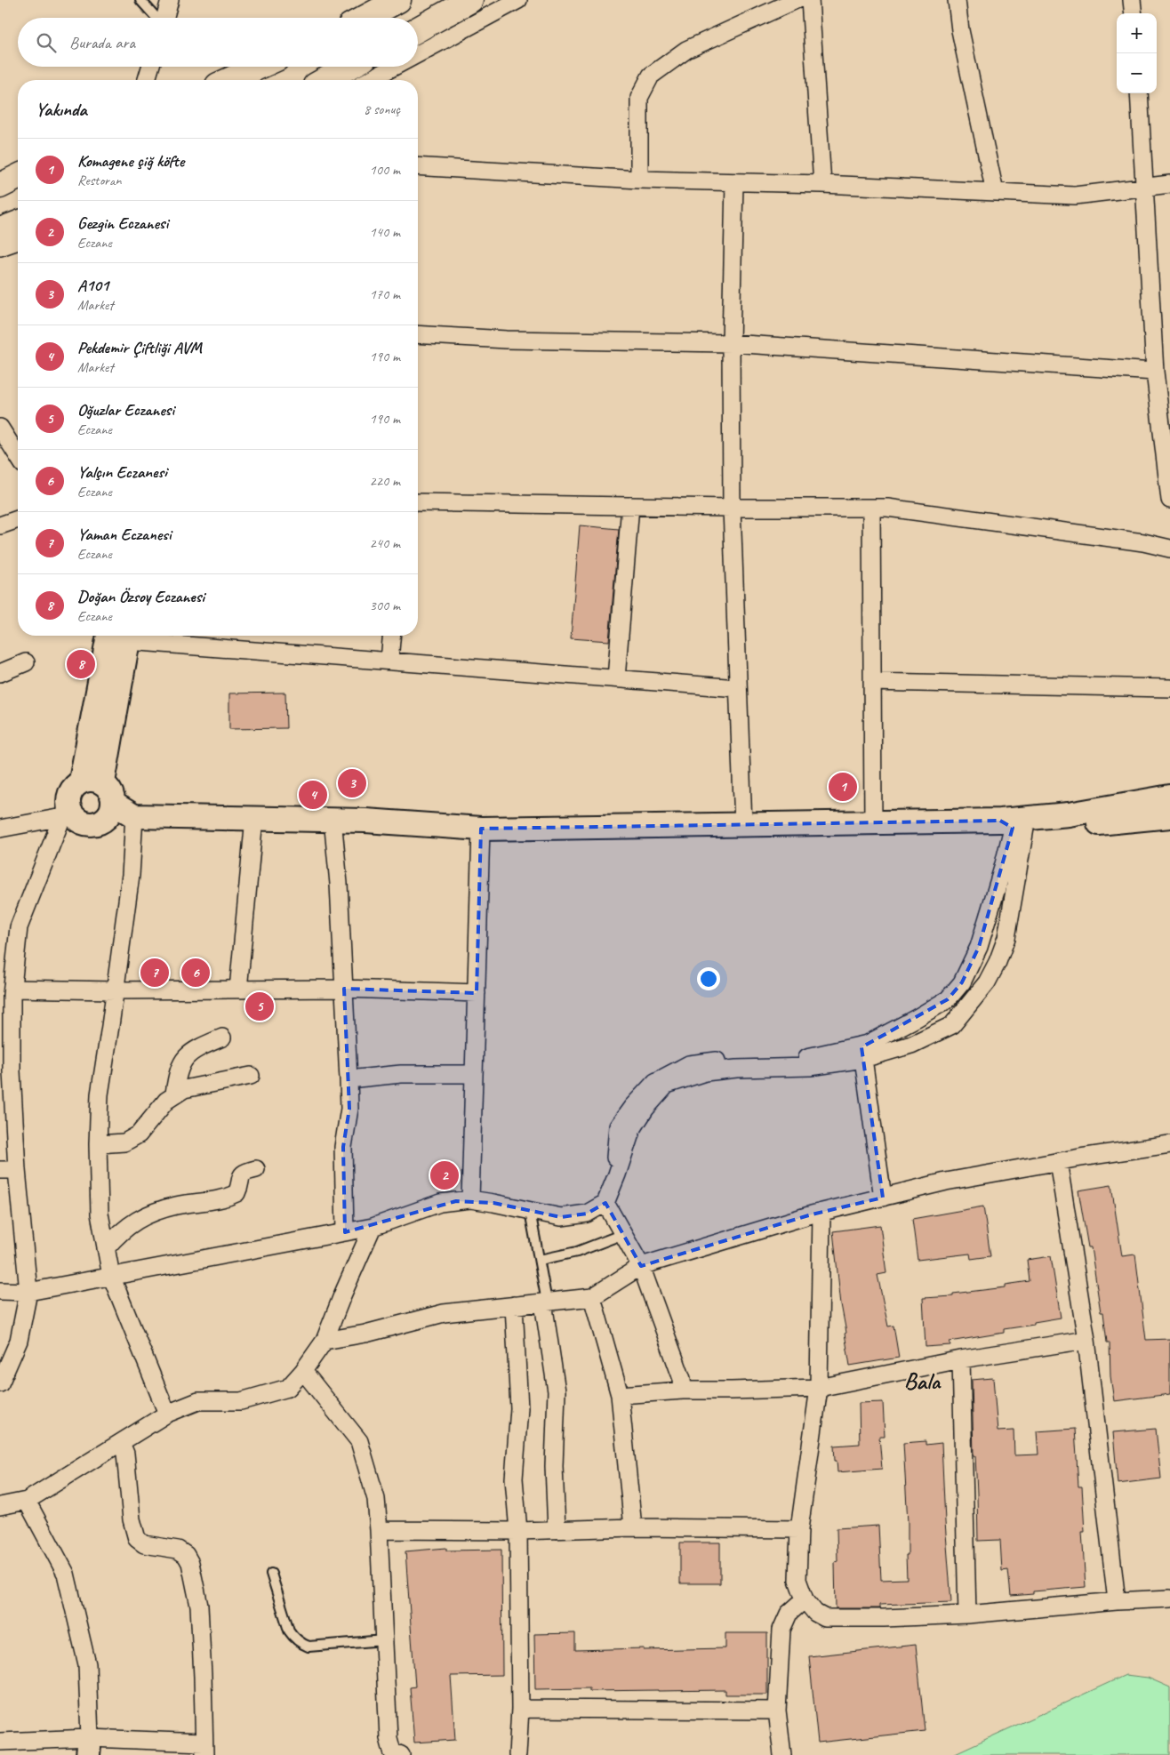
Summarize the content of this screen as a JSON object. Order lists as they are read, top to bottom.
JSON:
{
  "districts": ["Bala"],
  "page": {
    "map_buttons": ["+", "−"],
    "search": "Burada ara",
    "heading": ["Yakında", "8 sonuç"],
    "list": [
      {
        "mark": "1",
        "name": "Komagene çiğ köfte",
        "note": "Restoran",
        "value": "100 m"
      },
      {
        "mark": "2",
        "name": "Gezgin Eczanesi",
        "note": "Eczane",
        "value": "140 m"
      },
      {
        "mark": "3",
        "name": "A101",
        "note": "Market",
        "value": "170 m"
      },
      {
        "mark": "4",
        "name": "Pekdemir Çiftliği AVM",
        "note": "Market",
        "value": "190 m"
      },
      {
        "mark": "5",
        "name": "Oğuzlar Eczanesi",
        "note": "Eczane",
        "value": "190 m"
      },
      {
        "mark": "6",
        "name": "Yalçın Eczanesi",
        "note": "Eczane",
        "value": "220 m"
      },
      {
        "mark": "7",
        "name": "Yaman Eczanesi",
        "note": "Eczane",
        "value": "240 m"
      },
      {
        "mark": "8",
        "name": "Doğan Özsoy Eczanesi",
        "note": "Eczane",
        "value": "300 m"
      }
    ],
    "pins": [
      "8",
      "3",
      "1",
      "4",
      "6",
      "7",
      "5",
      "2"
    ]
  }
}
